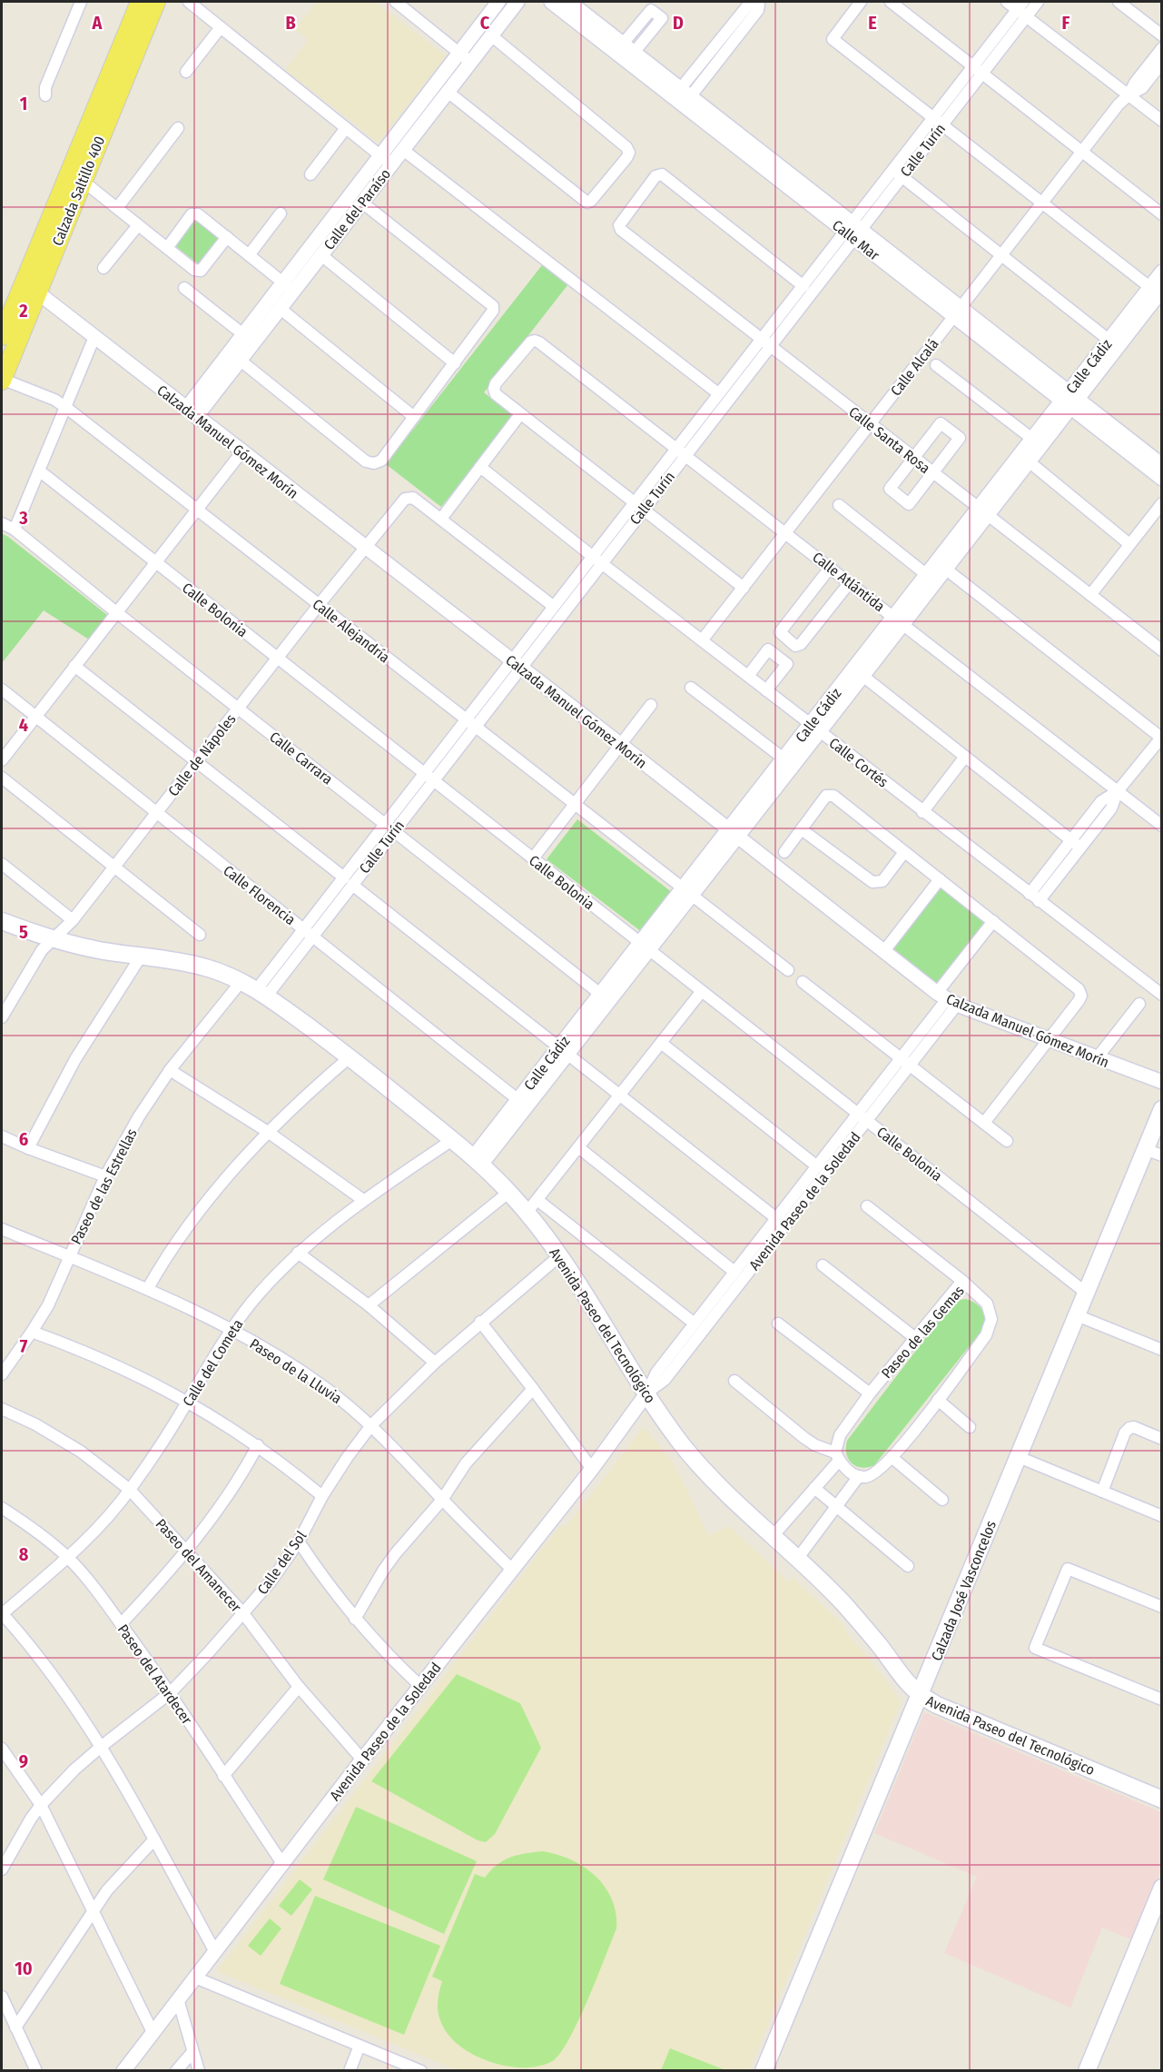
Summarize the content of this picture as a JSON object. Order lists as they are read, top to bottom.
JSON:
{
  "streets": {
    "main road": ["Calzada Saltillo 400", "Avenida Paseo del Tecnológico", "Calzada José Vasconcelos"],
    "street": [
      "Calle Turín",
      "Calle del Paraíso",
      "Calle Mar",
      "Calle Cádiz",
      "Calle Alcalá",
      "Calle Santa Rosa",
      "Calzada Manuel Gómez Morín",
      "Calle Atlántida",
      "Calle Bolonia",
      "Calle Alejandría",
      "Calle de Nápoles",
      "Calle Carrara",
      "Calle Cortés",
      "Calle Florencia",
      "Paseo de las Estrellas",
      "Avenida Paseo de la Soledad",
      "Paseo de las Gemas",
      "Calle del Cometa",
      "Paseo de la Lluvia",
      "Calle del Sol",
      "Paseo del Amanecer",
      "Paseo del Atardecer"
    ]
  },
  "crossings": [
    ["Calle Turín", "Calle Mar"],
    ["Calle Turín", "Calle Santa Rosa"],
    ["Calle Turín", "Calzada Manuel Gómez Morín"],
    ["Calle Turín", "Calle Atlántida"],
    ["Calle Turín", "Calle Bolonia"],
    ["Calle Turín", "Calle Alejandría"],
    ["Calle Turín", "Calle Carrara"],
    ["Calle Turín", "Calle Cortés"],
    ["Calle Turín", "Calle Florencia"],
    ["Calle Turín", "Avenida Paseo del Tecnológico"],
    ["Calzada Saltillo 400", "Calzada Manuel Gómez Morín"],
    ["Calzada Saltillo 400", "Calle Alejandría"],
    ["Calle del Paraíso", "Calzada Manuel Gómez Morín"],
    ["Calle Mar", "Calle Cádiz"],
    ["Calle Mar", "Calle Alcalá"],
    ["Calle Cádiz", "Calle Santa Rosa"],
    ["Calle Cádiz", "Calzada Manuel Gómez Morín"],
    ["Calle Cádiz", "Calle Atlántida"],
    ["Calle Cádiz", "Calle Bolonia"],
    ["Calle Cádiz", "Calle Alejandría"],
    ["Calle Cádiz", "Calle Carrara"],
    ["Calle Cádiz", "Calle Cortés"],
    ["Calle Cádiz", "Calle Florencia"],
    ["Calle Cádiz", "Avenida Paseo del Tecnológico"],
    ["Calle Alcalá", "Calle Santa Rosa"],
    ["Calle Alcalá", "Calle Atlántida"],
    ["Calle Alcalá", "Calle Cortés"],
    ["Calzada Manuel Gómez Morín", "Calle de Nápoles"],
    ["Calzada Manuel Gómez Morín", "Avenida Paseo de la Soledad"],
    ["Calle Bolonia", "Calle de Nápoles"],
    ["Calle Bolonia", "Avenida Paseo de la Soledad"],
    ["Calle Bolonia", "Calzada José Vasconcelos"],
    ["Calle Alejandría", "Calle de Nápoles"],
    ["Calle de Nápoles", "Calle Carrara"],
    ["Calle de Nápoles", "Calle Florencia"],
    ["Calle de Nápoles", "Avenida Paseo del Tecnológico"],
    ["Paseo de las Estrellas", "Avenida Paseo del Tecnológico"],
    ["Paseo de las Estrellas", "Paseo de la Lluvia"],
    ["Avenida Paseo de la Soledad", "Avenida Paseo del Tecnológico"],
    ["Avenida Paseo de la Soledad", "Paseo de la Lluvia"],
    ["Avenida Paseo de la Soledad", "Paseo del Amanecer"],
    ["Avenida Paseo de la Soledad", "Paseo del Atardecer"],
    ["Avenida Paseo del Tecnológico", "Paseo de las Gemas"],
    ["Avenida Paseo del Tecnológico", "Calle del Cometa"],
    ["Avenida Paseo del Tecnológico", "Calle del Sol"],
    ["Avenida Paseo del Tecnológico", "Calzada José Vasconcelos"],
    ["Calle del Cometa", "Paseo de la Lluvia"],
    ["Calle del Cometa", "Paseo del Amanecer"],
    ["Calle del Cometa", "Paseo del Atardecer"],
    ["Paseo de la Lluvia", "Calle del Sol"],
    ["Calle del Sol", "Paseo del Amanecer"],
    ["Calle del Sol", "Paseo del Atardecer"]
  ],
  "grid": {
    "columns": [
      "A",
      "B",
      "C",
      "D",
      "E",
      "F"
    ],
    "rows": [
      "1",
      "2",
      "3",
      "4",
      "5",
      "6",
      "7",
      "8",
      "9",
      "10"
    ]
  }
}
